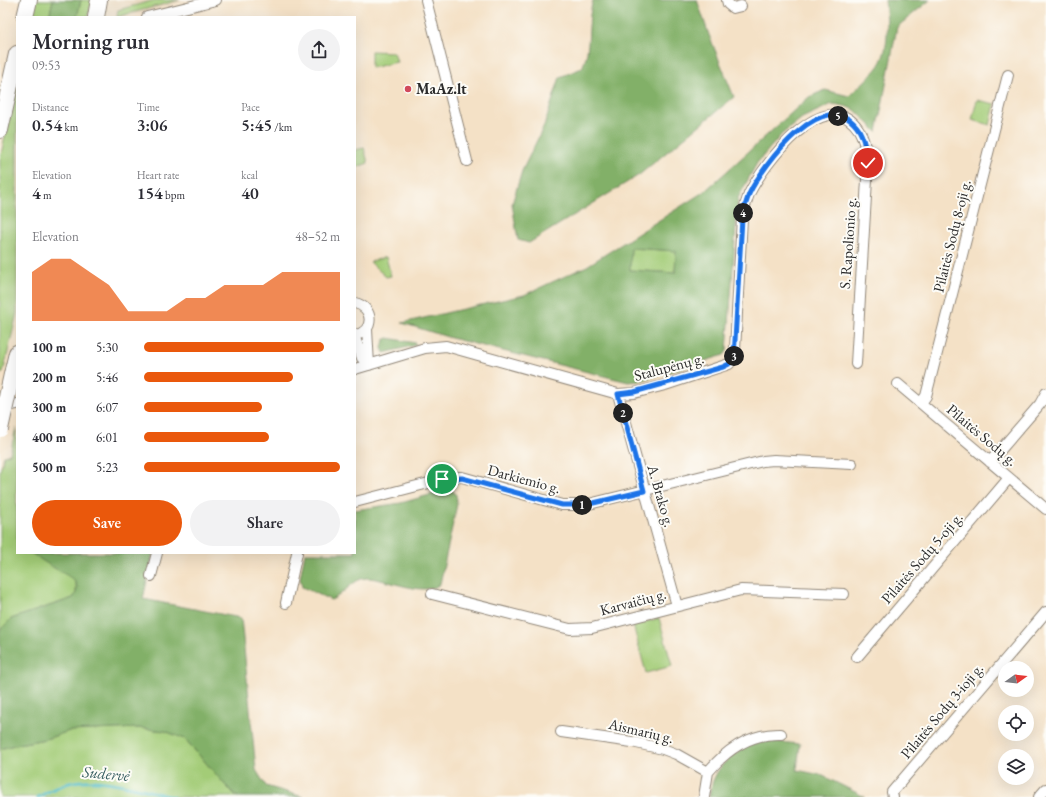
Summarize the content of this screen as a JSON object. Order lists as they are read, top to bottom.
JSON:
{
  "streets": {
    "street": [
      "Pilaitės Sodų 8-oji g.",
      "S. Rapolionio g.",
      "Stalupėnų g.",
      "Pilaitės Sodų g.",
      "Darkiemio g.",
      "A. Brako g.",
      "Pilaitės Sodų 5-oji g.",
      "Karvaičių g.",
      "Pilaitės Sodų 3-ioji g.",
      "Aismarių g."
    ]
  },
  "crossings": [
    ["Pilaitės Sodų 8-oji g.", "Pilaitės Sodų g."],
    ["S. Rapolionio g.", "Stalupėnų g."],
    ["Stalupėnų g.", "A. Brako g."],
    ["Pilaitės Sodų g.", "Pilaitės Sodų 5-oji g."],
    ["Darkiemio g.", "A. Brako g."],
    ["A. Brako g.", "Karvaičių g."]
  ],
  "water": ["Sudervė"],
  "places": ["MaAz.lt"],
  "north": "right",
  "page": {
    "heading": ["Morning run", "09:53"],
    "stats": [
      ["Distance", "0.54 km"],
      ["Time", "3:06"],
      ["Pace", "5:45 /km"],
      ["Elevation", "4 m"],
      ["Heart rate", "154 bpm"],
      ["kcal", "40"]
    ],
    "pins": [
      "5",
      "4",
      "3",
      "2",
      "1"
    ],
    "chart": ["Elevation", "48–52 m"],
    "list": [
      {
        "name": "100 m",
        "note": "5:30"
      },
      {
        "name": "200 m",
        "note": "5:46"
      },
      {
        "name": "300 m",
        "note": "6:07"
      },
      {
        "name": "400 m",
        "note": "6:01"
      },
      {
        "name": "500 m",
        "note": "5:23"
      }
    ],
    "buttons": ["Save", "Share"]
  }
}
